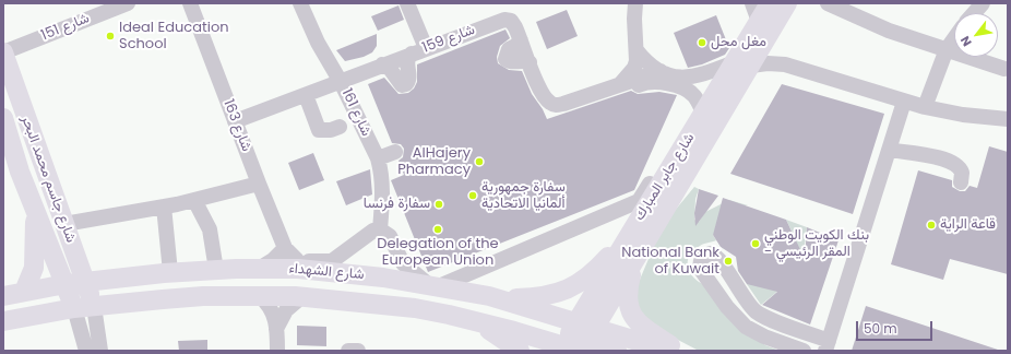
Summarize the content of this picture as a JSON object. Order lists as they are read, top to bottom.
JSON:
{
  "streets": {
    "main road": ["شارع جابر المبارك", "شارع جاسم محمد البحر", "شارع الشهداء"],
    "street": [
      "شارع 151",
      "شارع 159",
      "شارع 161",
      "شارع 163"
    ]
  },
  "crossings": [
    ["شارع 151", "شارع جاسم محمد البحر"],
    ["شارع 159", "شارع 161"],
    ["شارع 159", "شارع 163"],
    ["شارع جابر المبارك", "شارع الشهداء"],
    ["شارع جاسم محمد البحر", "شارع الشهداء"]
  ],
  "places": [
    "Ideal Education School",
    "مغل محل",
    "AlHajery Pharmacy",
    "سفارة جمهورية ألمانيا الاتحادية",
    "سفارة فرنسا",
    "قاعة الراية",
    "Delegation of the European Union",
    "بنك الكويت الوطني - المقر الرئيسي",
    "National Bank of Kuwait"
  ],
  "scale_bar": "50 m",
  "north": "bottom left"
}
